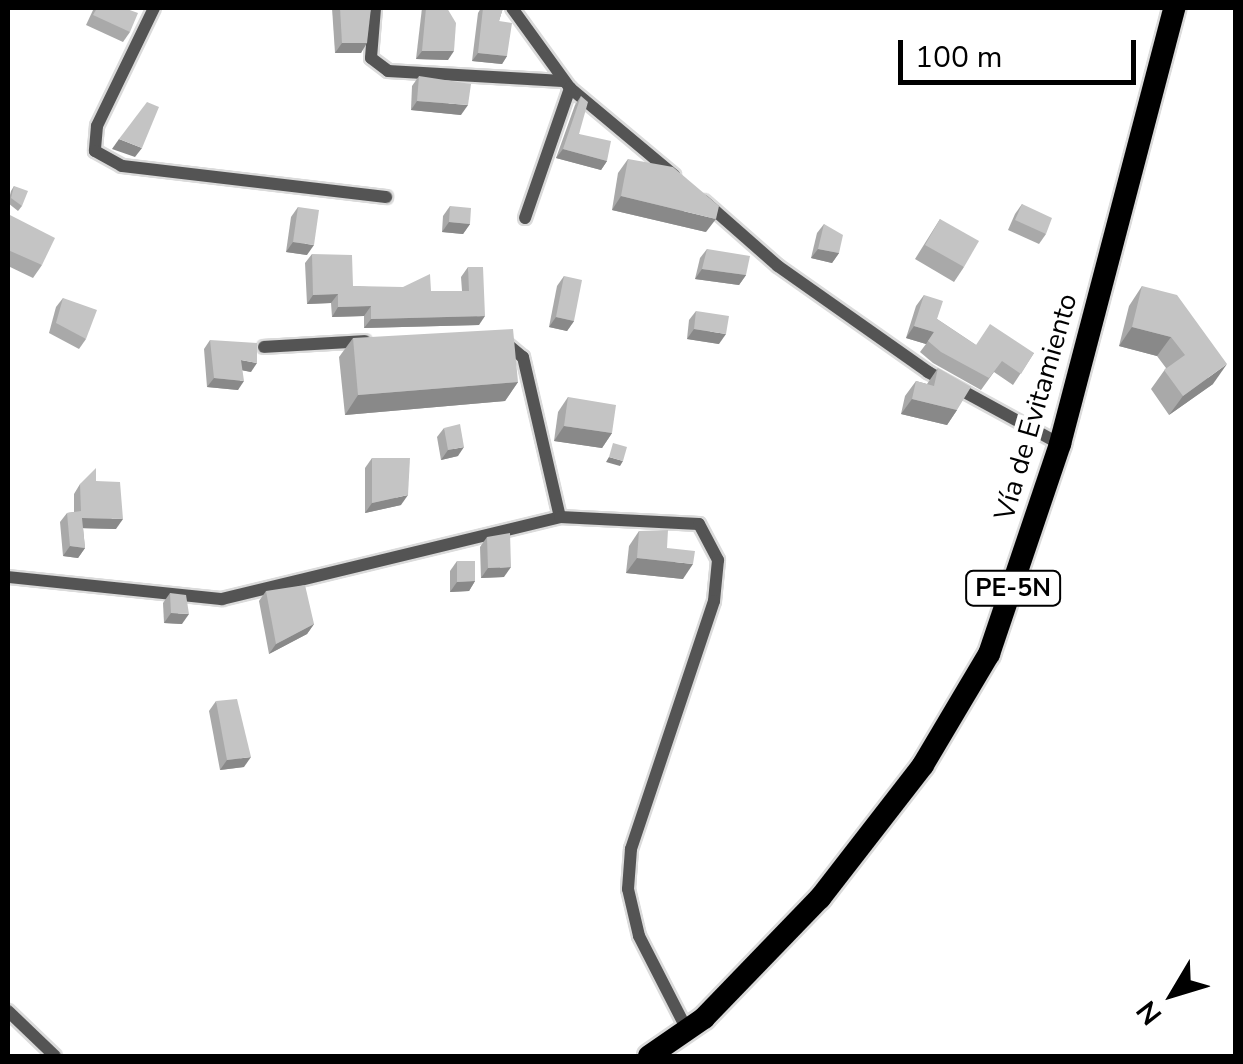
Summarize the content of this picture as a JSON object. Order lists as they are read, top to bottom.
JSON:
{
  "streets": {
    "highway": ["Vía de Evitamiento", "PE-5N"]
  },
  "scale_bar": "100 m",
  "north": "bottom left"
}
